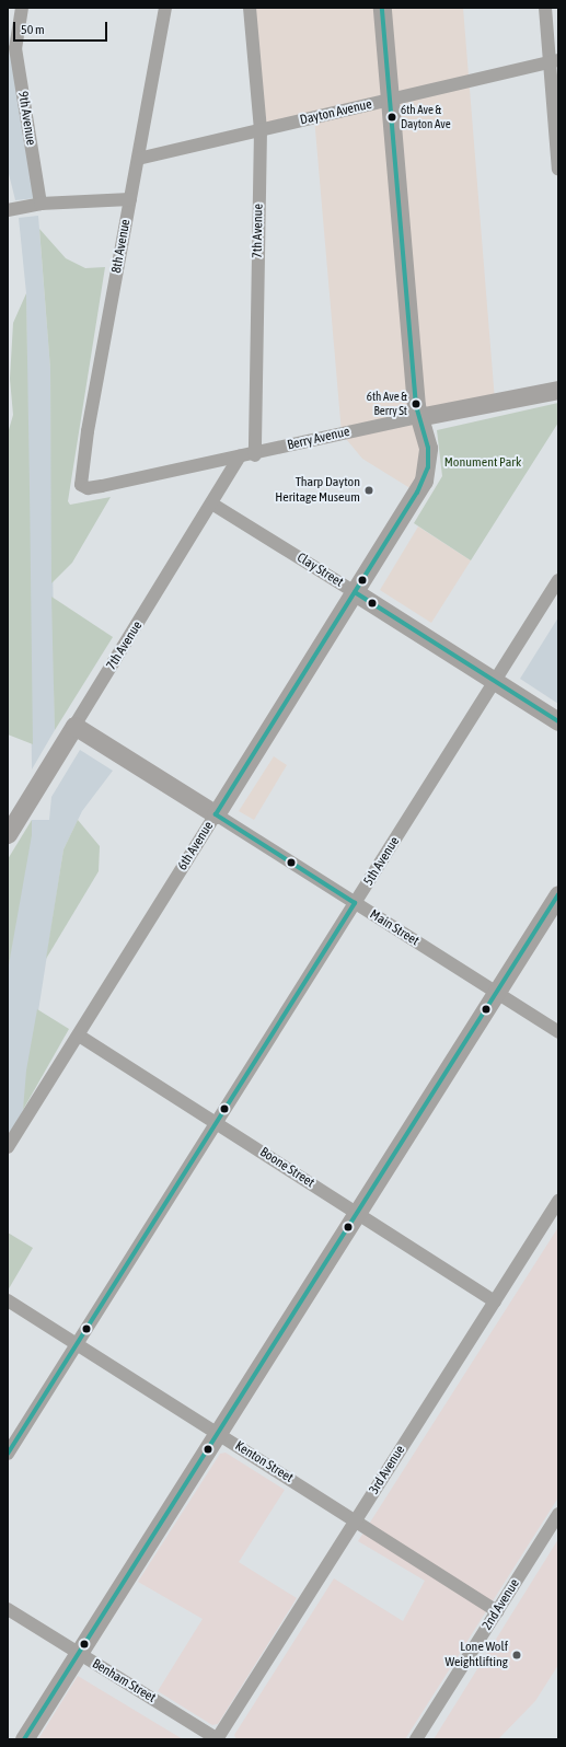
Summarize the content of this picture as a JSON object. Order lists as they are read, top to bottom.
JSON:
{
  "streets": {
    "street": [
      "Dayton Avenue",
      "9th Avenue",
      "7th Avenue",
      "8th Avenue",
      "Berry Avenue",
      "Clay Street",
      "6th Avenue",
      "5th Avenue",
      "Main Street",
      "Boone Street",
      "Kenton Street",
      "3rd Avenue",
      "2nd Avenue",
      "Benham Street"
    ]
  },
  "crossings": [
    ["Dayton Avenue", "7th Avenue"],
    ["Dayton Avenue", "8th Avenue"],
    ["Dayton Avenue", "6th Avenue"],
    ["7th Avenue", "Berry Avenue"],
    ["7th Avenue", "Clay Street"],
    ["7th Avenue", "Main Street"],
    ["8th Avenue", "Berry Avenue"],
    ["Berry Avenue", "6th Avenue"],
    ["Clay Street", "6th Avenue"],
    ["Clay Street", "5th Avenue"],
    ["6th Avenue", "Main Street"],
    ["6th Avenue", "Boone Street"],
    ["5th Avenue", "Main Street"],
    ["5th Avenue", "Boone Street"],
    ["5th Avenue", "Kenton Street"],
    ["Boone Street", "3rd Avenue"],
    ["Kenton Street", "3rd Avenue"],
    ["Kenton Street", "2nd Avenue"],
    ["3rd Avenue", "Benham Street"]
  ],
  "parks": ["Monument Park"],
  "places": [
    "6th Ave & Dayton Ave",
    "6th Ave & Berry St",
    "Tharp Dayton Heritage Museum",
    "Lone Wolf Weightlifting"
  ],
  "scale_bar": "50 m"
}
